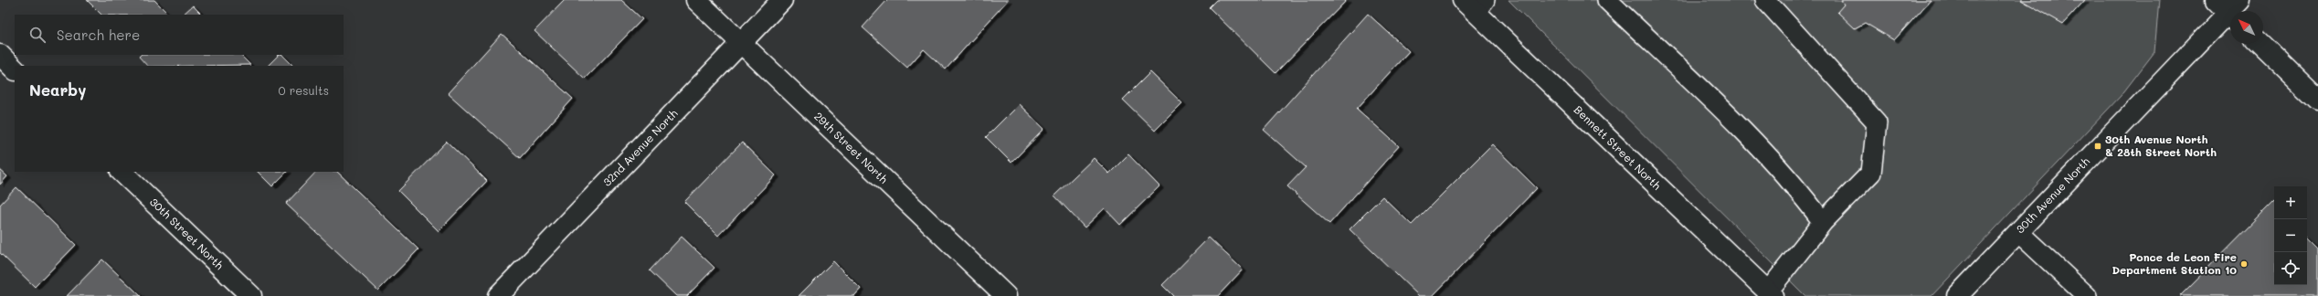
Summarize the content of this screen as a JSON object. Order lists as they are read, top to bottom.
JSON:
{
  "streets": {
    "street": [
      "32nd Avenue North",
      "29th Street North",
      "Bennett Street North",
      "30th Avenue North",
      "30th Street North"
    ]
  },
  "crossings": [
    ["32nd Avenue North", "29th Street North"]
  ],
  "places": {
    "transit": ["30th Avenue North & 28th Street North"],
    "other": ["Ponce de Leon Fire Department Station 10"]
  },
  "north": "top left",
  "page": {
    "search": "Search here",
    "heading": ["Nearby", "0 results"],
    "map_buttons": ["+", "−"]
  }
}
